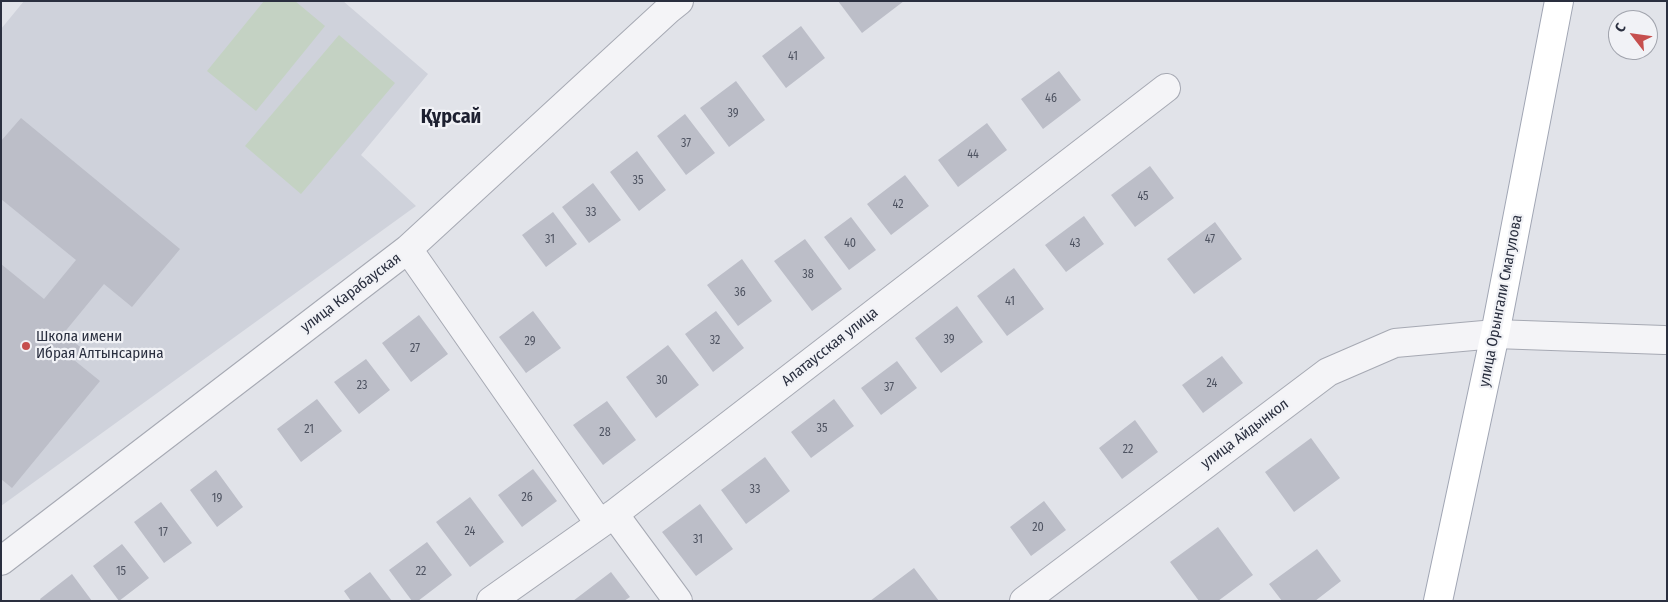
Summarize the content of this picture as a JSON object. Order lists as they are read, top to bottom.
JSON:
{
  "streets": {
    "main road": ["улица Орынгали Смагулова"],
    "street": ["улица Карабауская", "Алатаусская улица", "улица Айдынкол"]
  },
  "crossings": [
    ["улица Орынгали Смагулова", "улица Айдынкол"]
  ],
  "districts": ["Құрсай"],
  "places": ["Школа имени Ибрая Алтынсарина"],
  "house_numbers": [
    "41",
    "46",
    "39",
    "37",
    "44",
    "35",
    "45",
    "42",
    "33",
    "31",
    "47",
    "40",
    "43",
    "38",
    "36",
    "41",
    "39",
    "32",
    "29",
    "27",
    "30",
    "24",
    "23",
    "37",
    "35",
    "21",
    "28",
    "22",
    "33",
    "26",
    "19",
    "20",
    "24",
    "17",
    "31",
    "15",
    "22"
  ],
  "north": "top left"
}
